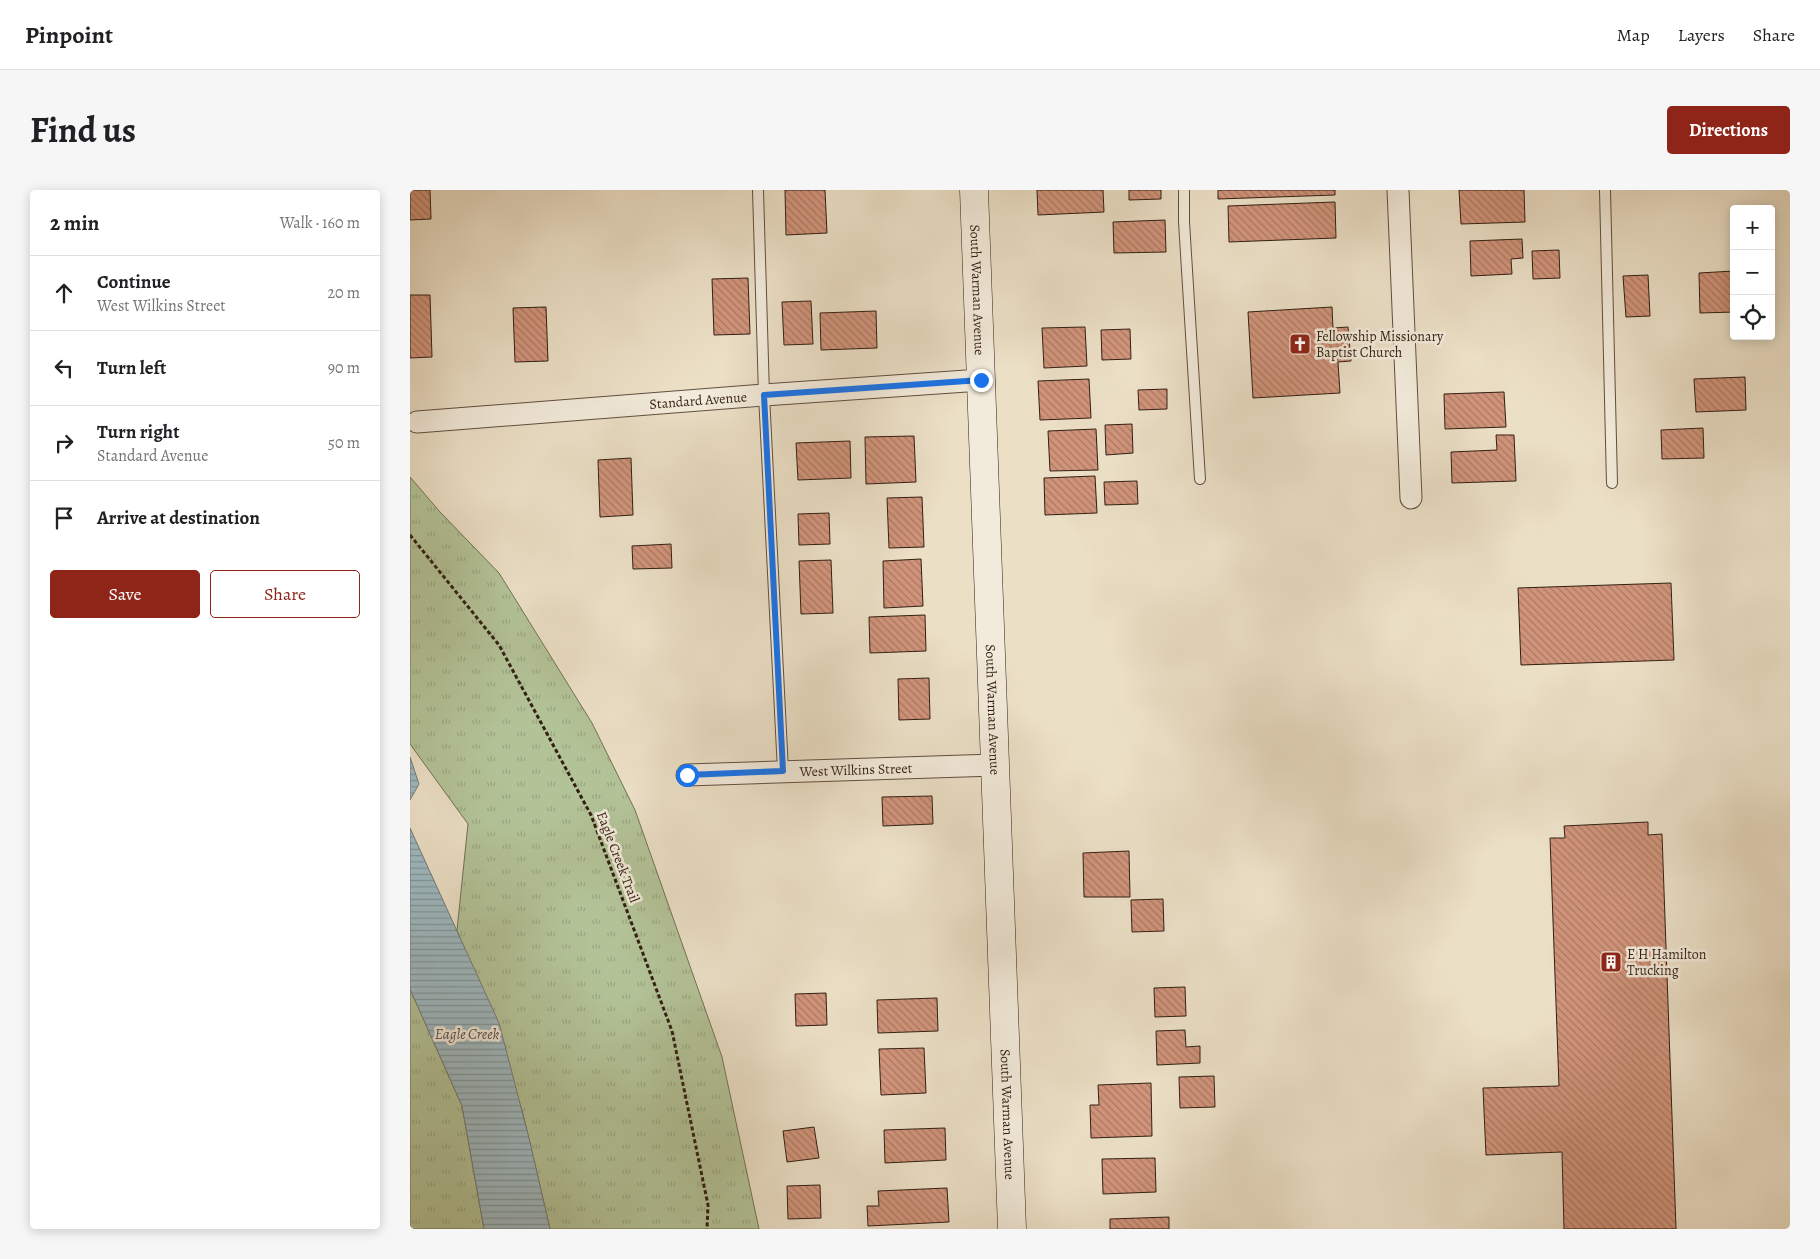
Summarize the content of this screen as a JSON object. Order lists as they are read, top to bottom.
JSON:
{
  "streets": {
    "main road": ["South Warman Avenue"],
    "street": ["Standard Avenue", "West Wilkins Street"],
    "path": ["Eagle Creek Trail"]
  },
  "crossings": [
    ["South Warman Avenue", "Standard Avenue"],
    ["South Warman Avenue", "West Wilkins Street"]
  ],
  "water": ["Eagle Creek"],
  "places": {
    "church": ["Fellowship Missionary Baptist Church"],
    "building": ["E H Hamilton Trucking"]
  },
  "page": {
    "header": "Pinpoint",
    "nav": ["Map", "Layers", "Share"],
    "title": "Find us",
    "buttons": [
      "Directions",
      ["Save", "Share"]
    ],
    "heading": ["2 min", "Walk · 160 m"],
    "map_buttons": ["+", "−"],
    "list": [
      ["Continue", "West Wilkins Street", "20 m"],
      ["Turn left", "90 m"],
      ["Turn right", "Standard Avenue", "50 m"],
      "Arrive at destination"
    ]
  }
}
